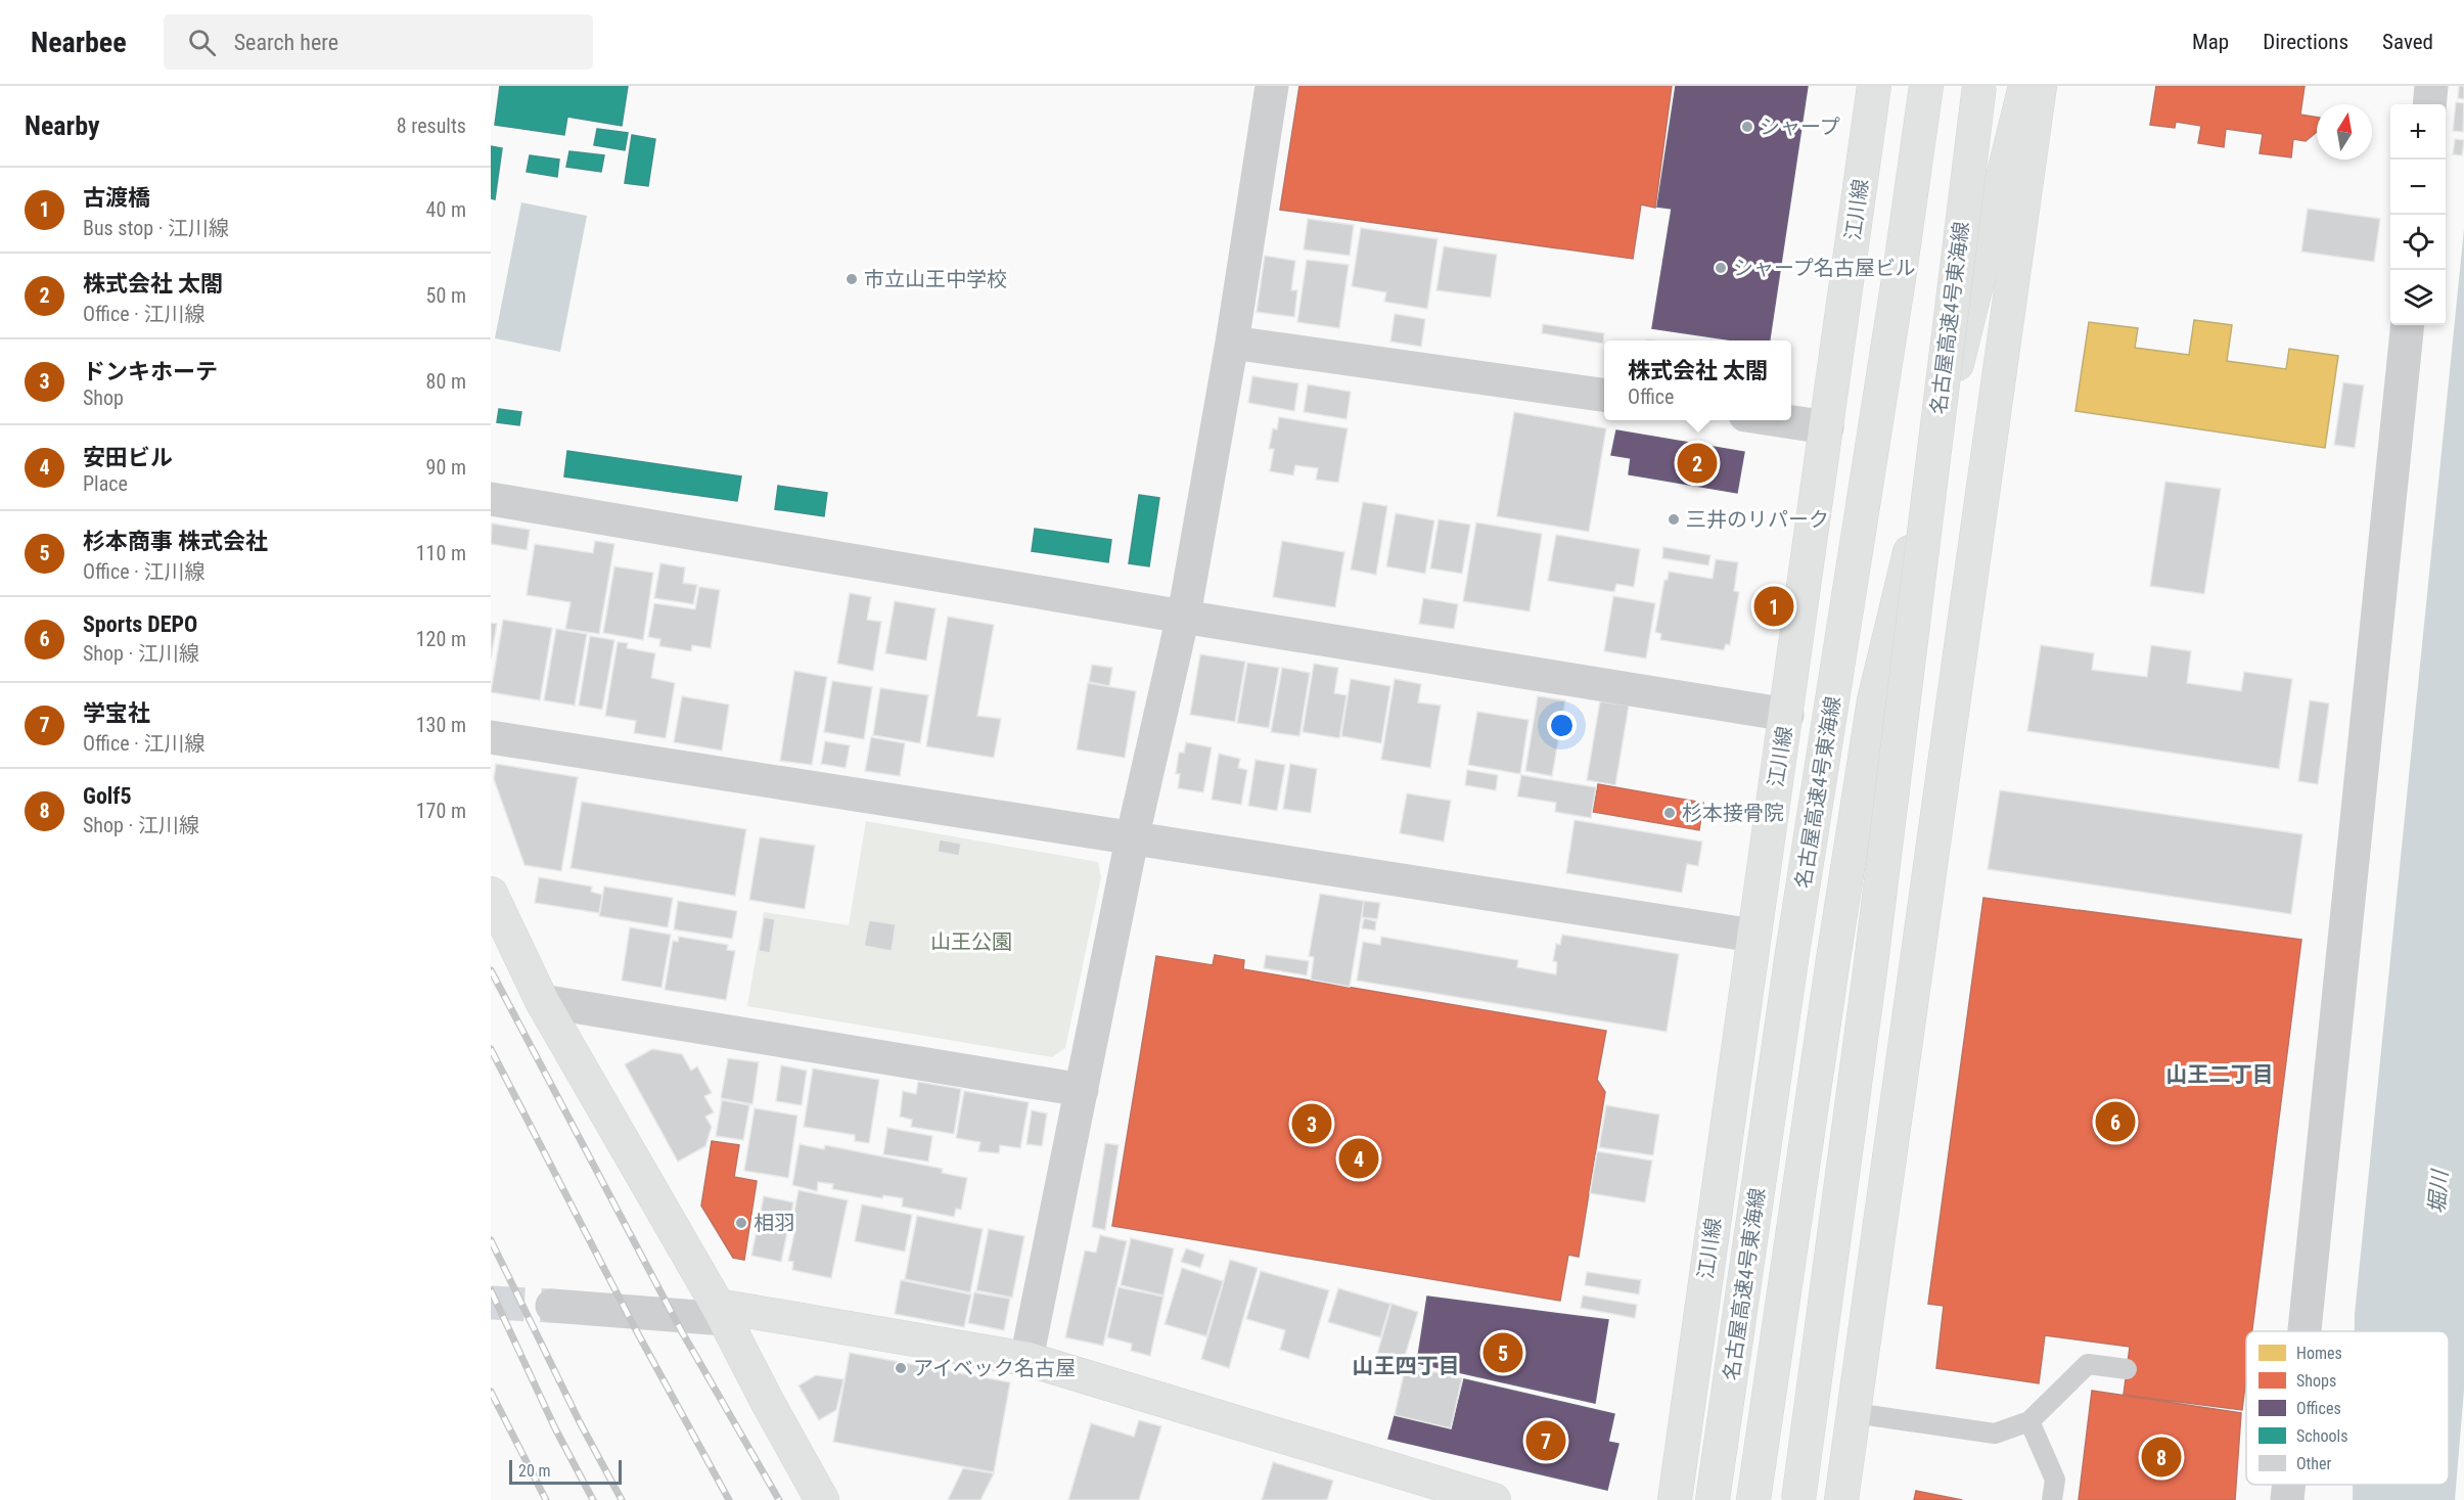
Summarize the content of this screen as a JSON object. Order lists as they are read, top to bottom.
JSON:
{
  "streets": {
    "main road": ["江川線", "名古屋高速4号東海線"]
  },
  "districts": ["山王二丁目", "山王四丁目"],
  "water": ["堀川"],
  "parks": ["山王公園"],
  "places": [
    "シャープ",
    "シャープ名古屋ビル",
    "市立山王中学校",
    "三井のリパーク",
    "杉本接骨院",
    "相羽",
    "アイベック名古屋"
  ],
  "legend": [
    "Homes",
    "Shops",
    "Offices",
    "Schools",
    "Other"
  ],
  "scale_bar": "20 m",
  "north": "top",
  "page": {
    "header": "Nearbee",
    "search": "Search here",
    "nav": ["Map", "Directions", "Saved"],
    "heading": ["Nearby", "8 results"],
    "map_buttons": ["+", "−"],
    "list": [
      {
        "mark": "1",
        "name": "古渡橋",
        "note": "Bus stop · 江川線",
        "value": "40 m"
      },
      {
        "mark": "2",
        "name": "株式会社 太閤",
        "note": "Office · 江川線",
        "value": "50 m"
      },
      {
        "mark": "3",
        "name": "ドンキホーテ",
        "note": "Shop",
        "value": "80 m"
      },
      {
        "mark": "4",
        "name": "安田ビル",
        "note": "Place",
        "value": "90 m"
      },
      {
        "mark": "5",
        "name": "杉本商事 株式会社",
        "note": "Office · 江川線",
        "value": "110 m"
      },
      {
        "mark": "6",
        "name": "Sports DEPO",
        "note": "Shop · 江川線",
        "value": "120 m"
      },
      {
        "mark": "7",
        "name": "学宝社",
        "note": "Office · 江川線",
        "value": "130 m"
      },
      {
        "mark": "8",
        "name": "Golf5",
        "note": "Shop · 江川線",
        "value": "170 m"
      }
    ],
    "popup": ["株式会社 太閤", "Office"],
    "pins": [
      "2",
      "1",
      "6",
      "3",
      "4",
      "5",
      "7",
      "8"
    ],
    "scale": "20 m"
  }
}
